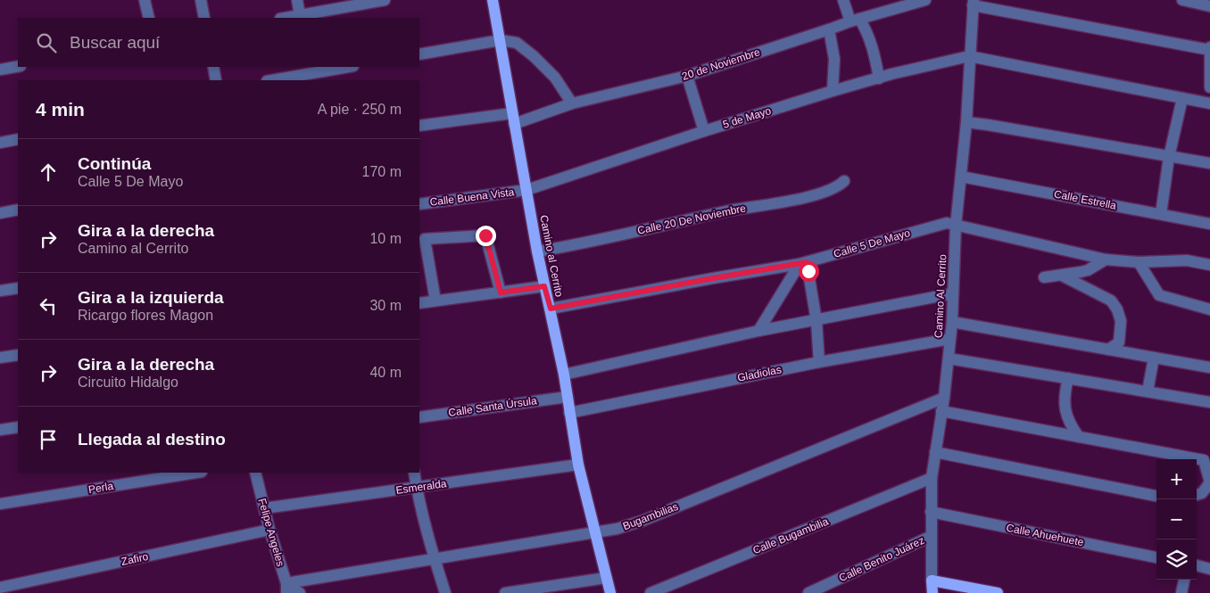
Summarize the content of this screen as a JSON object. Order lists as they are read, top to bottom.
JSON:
{
  "streets": {
    "main road": ["Camino al Cerrito", "Camino Al Cerrito"],
    "street": [
      "20 de Noviembre",
      "5 de Mayo",
      "Calle Buena Vista",
      "Calle Estrella",
      "Calle 20 De Noviembre",
      "Calle 5 De Mayo",
      "Gladiolas",
      "Calle Santa Úrsula",
      "Esmeralda",
      "Perla",
      "Bugambilias",
      "Felipe Angeles",
      "Calle Ahuehuete",
      "Calle Bugambilia",
      "Zafiro",
      "Calle Benito Juárez"
    ]
  },
  "crossings": [
    ["20 de Noviembre", "Camino al Cerrito"],
    ["5 de Mayo", "Calle Buena Vista"],
    ["5 de Mayo", "Camino al Cerrito"],
    ["5 de Mayo", "Camino Al Cerrito"],
    ["Calle Buena Vista", "Camino al Cerrito"],
    ["Calle Estrella", "Camino Al Cerrito"],
    ["Calle 20 De Noviembre", "Camino al Cerrito"],
    ["Calle 5 De Mayo", "Camino al Cerrito"],
    ["Calle 5 De Mayo", "Camino Al Cerrito"],
    ["Camino al Cerrito", "Gladiolas"],
    ["Camino al Cerrito", "Calle Santa Úrsula"],
    ["Camino al Cerrito", "Esmeralda"],
    ["Camino al Cerrito", "Bugambilias"],
    ["Camino Al Cerrito", "Gladiolas"],
    ["Camino Al Cerrito", "Bugambilias"],
    ["Camino Al Cerrito", "Calle Ahuehuete"],
    ["Camino Al Cerrito", "Calle Bugambilia"],
    ["Camino Al Cerrito", "Calle Benito Juárez"],
    ["Esmeralda", "Felipe Angeles"],
    ["Bugambilias", "Felipe Angeles"],
    ["Felipe Angeles", "Zafiro"]
  ],
  "page": {
    "search": "Buscar aquí",
    "heading": ["4 min", "A pie · 250 m"],
    "list": [
      ["Continúa", "Calle 5 De Mayo", "170 m"],
      ["Gira a la derecha", "Camino al Cerrito", "10 m"],
      ["Gira a la izquierda", "Ricargo flores Magon", "30 m"],
      ["Gira a la derecha", "Circuito Hidalgo", "40 m"],
      "Llegada al destino"
    ],
    "map_buttons": ["+", "−"]
  }
}
